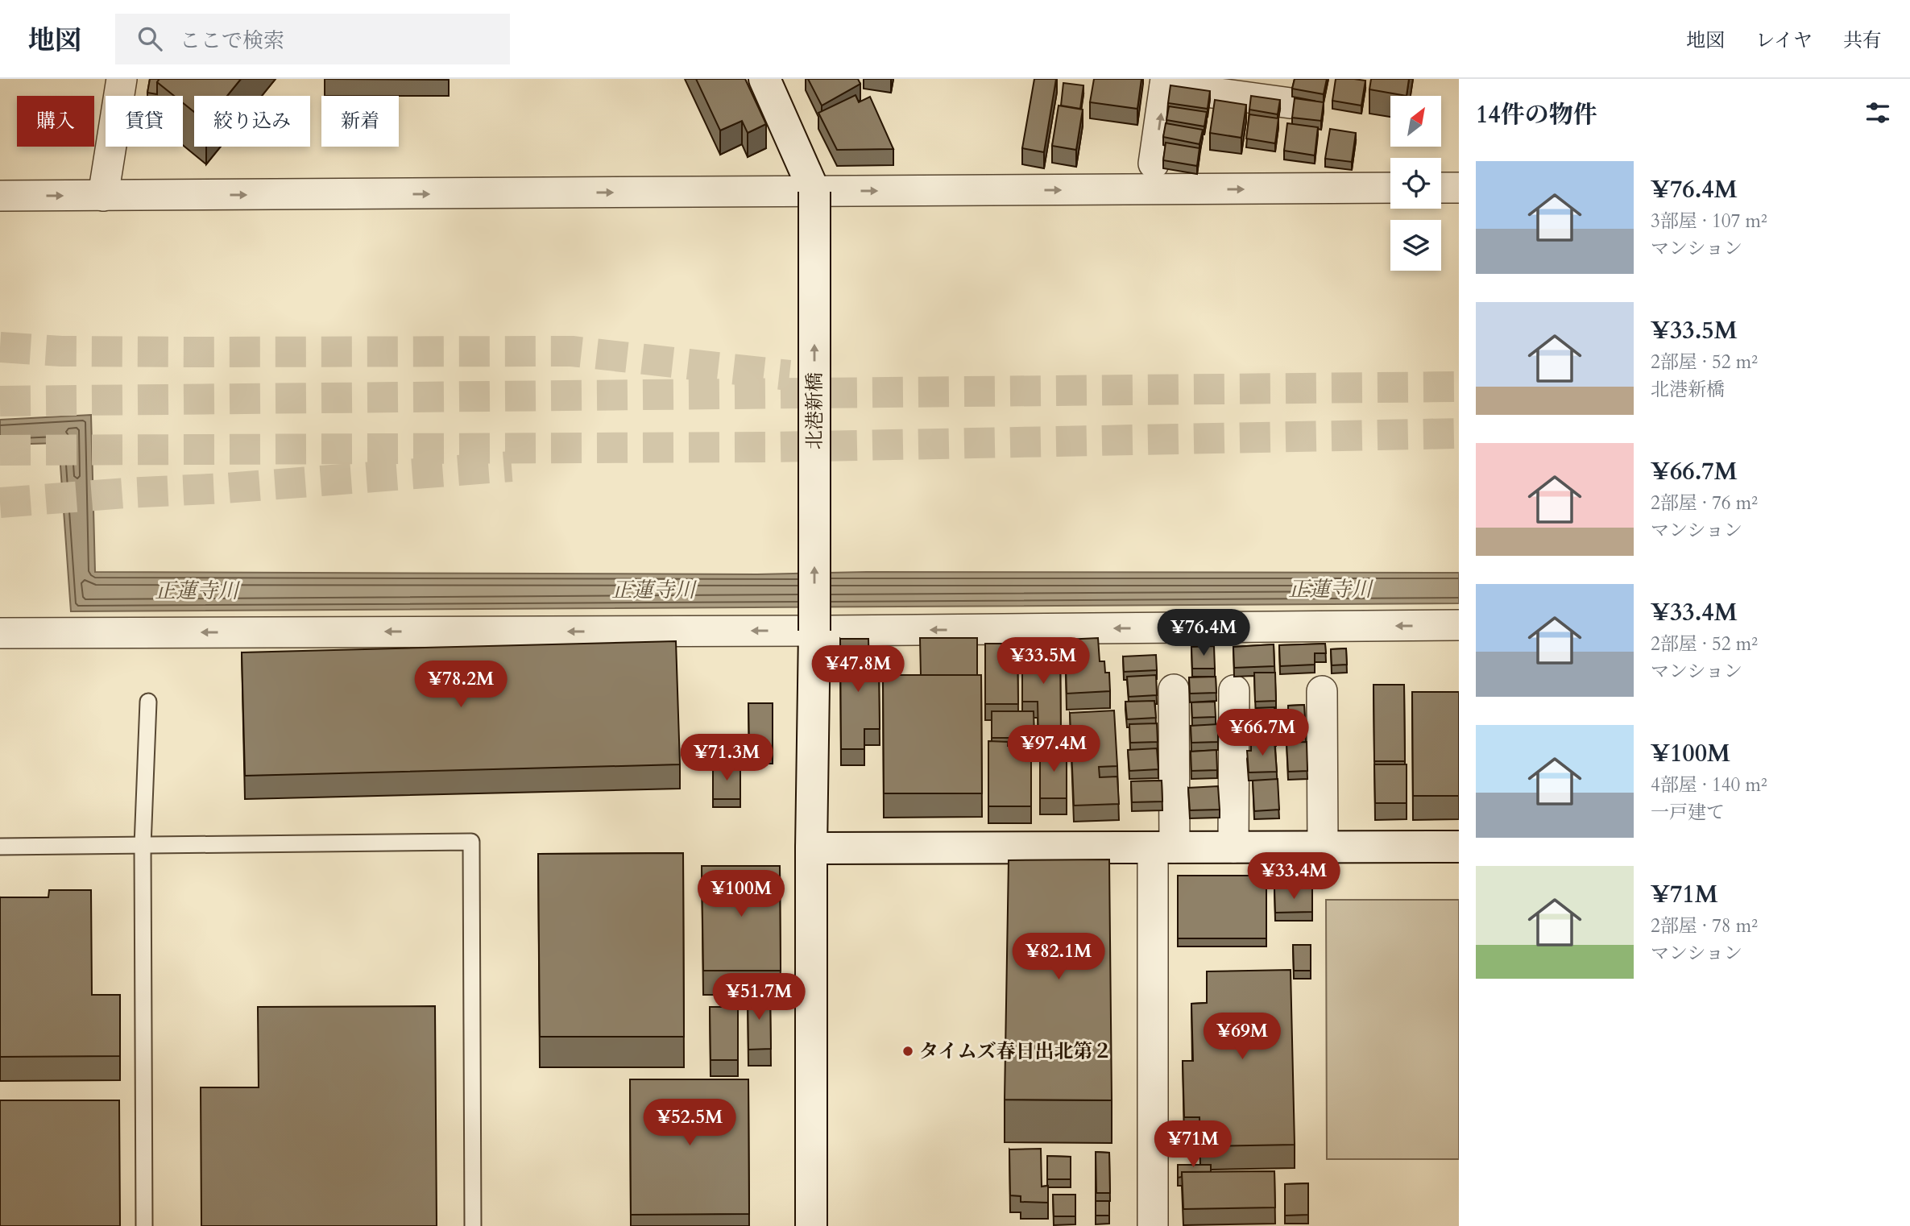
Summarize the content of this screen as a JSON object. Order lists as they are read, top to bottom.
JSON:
{
  "streets": {
    "street": ["北港新橋"]
  },
  "one_way": ["北港新橋"],
  "water": ["正蓮寺川"],
  "places": ["タイムズ春日出北第２"],
  "north": "top right",
  "page": {
    "header": "地図",
    "search": "ここで検索",
    "nav": ["地図", "レイヤ", "共有"],
    "heading": "14件の物件",
    "chip": [
      "購入",
      "賃貸",
      "絞り込み",
      "新着"
    ],
    "list": [
      {
        "name": "¥76.4M",
        "note": "3部屋 · 107 m² · マンション"
      },
      {
        "name": "¥33.5M",
        "note": "2部屋 · 52 m² · 北港新橋"
      },
      {
        "name": "¥66.7M",
        "note": "2部屋 · 76 m² · マンション"
      },
      {
        "name": "¥33.4M",
        "note": "2部屋 · 52 m² · マンション"
      },
      {
        "name": "¥100M",
        "note": "4部屋 · 140 m² · 一戸建て"
      },
      {
        "name": "¥71M",
        "note": "2部屋 · 78 m² · マンション"
      }
    ],
    "price": [
      "¥76.4M",
      "¥33.5M",
      "¥47.8M",
      "¥78.2M",
      "¥66.7M",
      "¥97.4M",
      "¥71.3M",
      "¥33.4M",
      "¥100M",
      "¥82.1M",
      "¥51.7M",
      "¥69M",
      "¥52.5M",
      "¥71M"
    ]
  }
}
